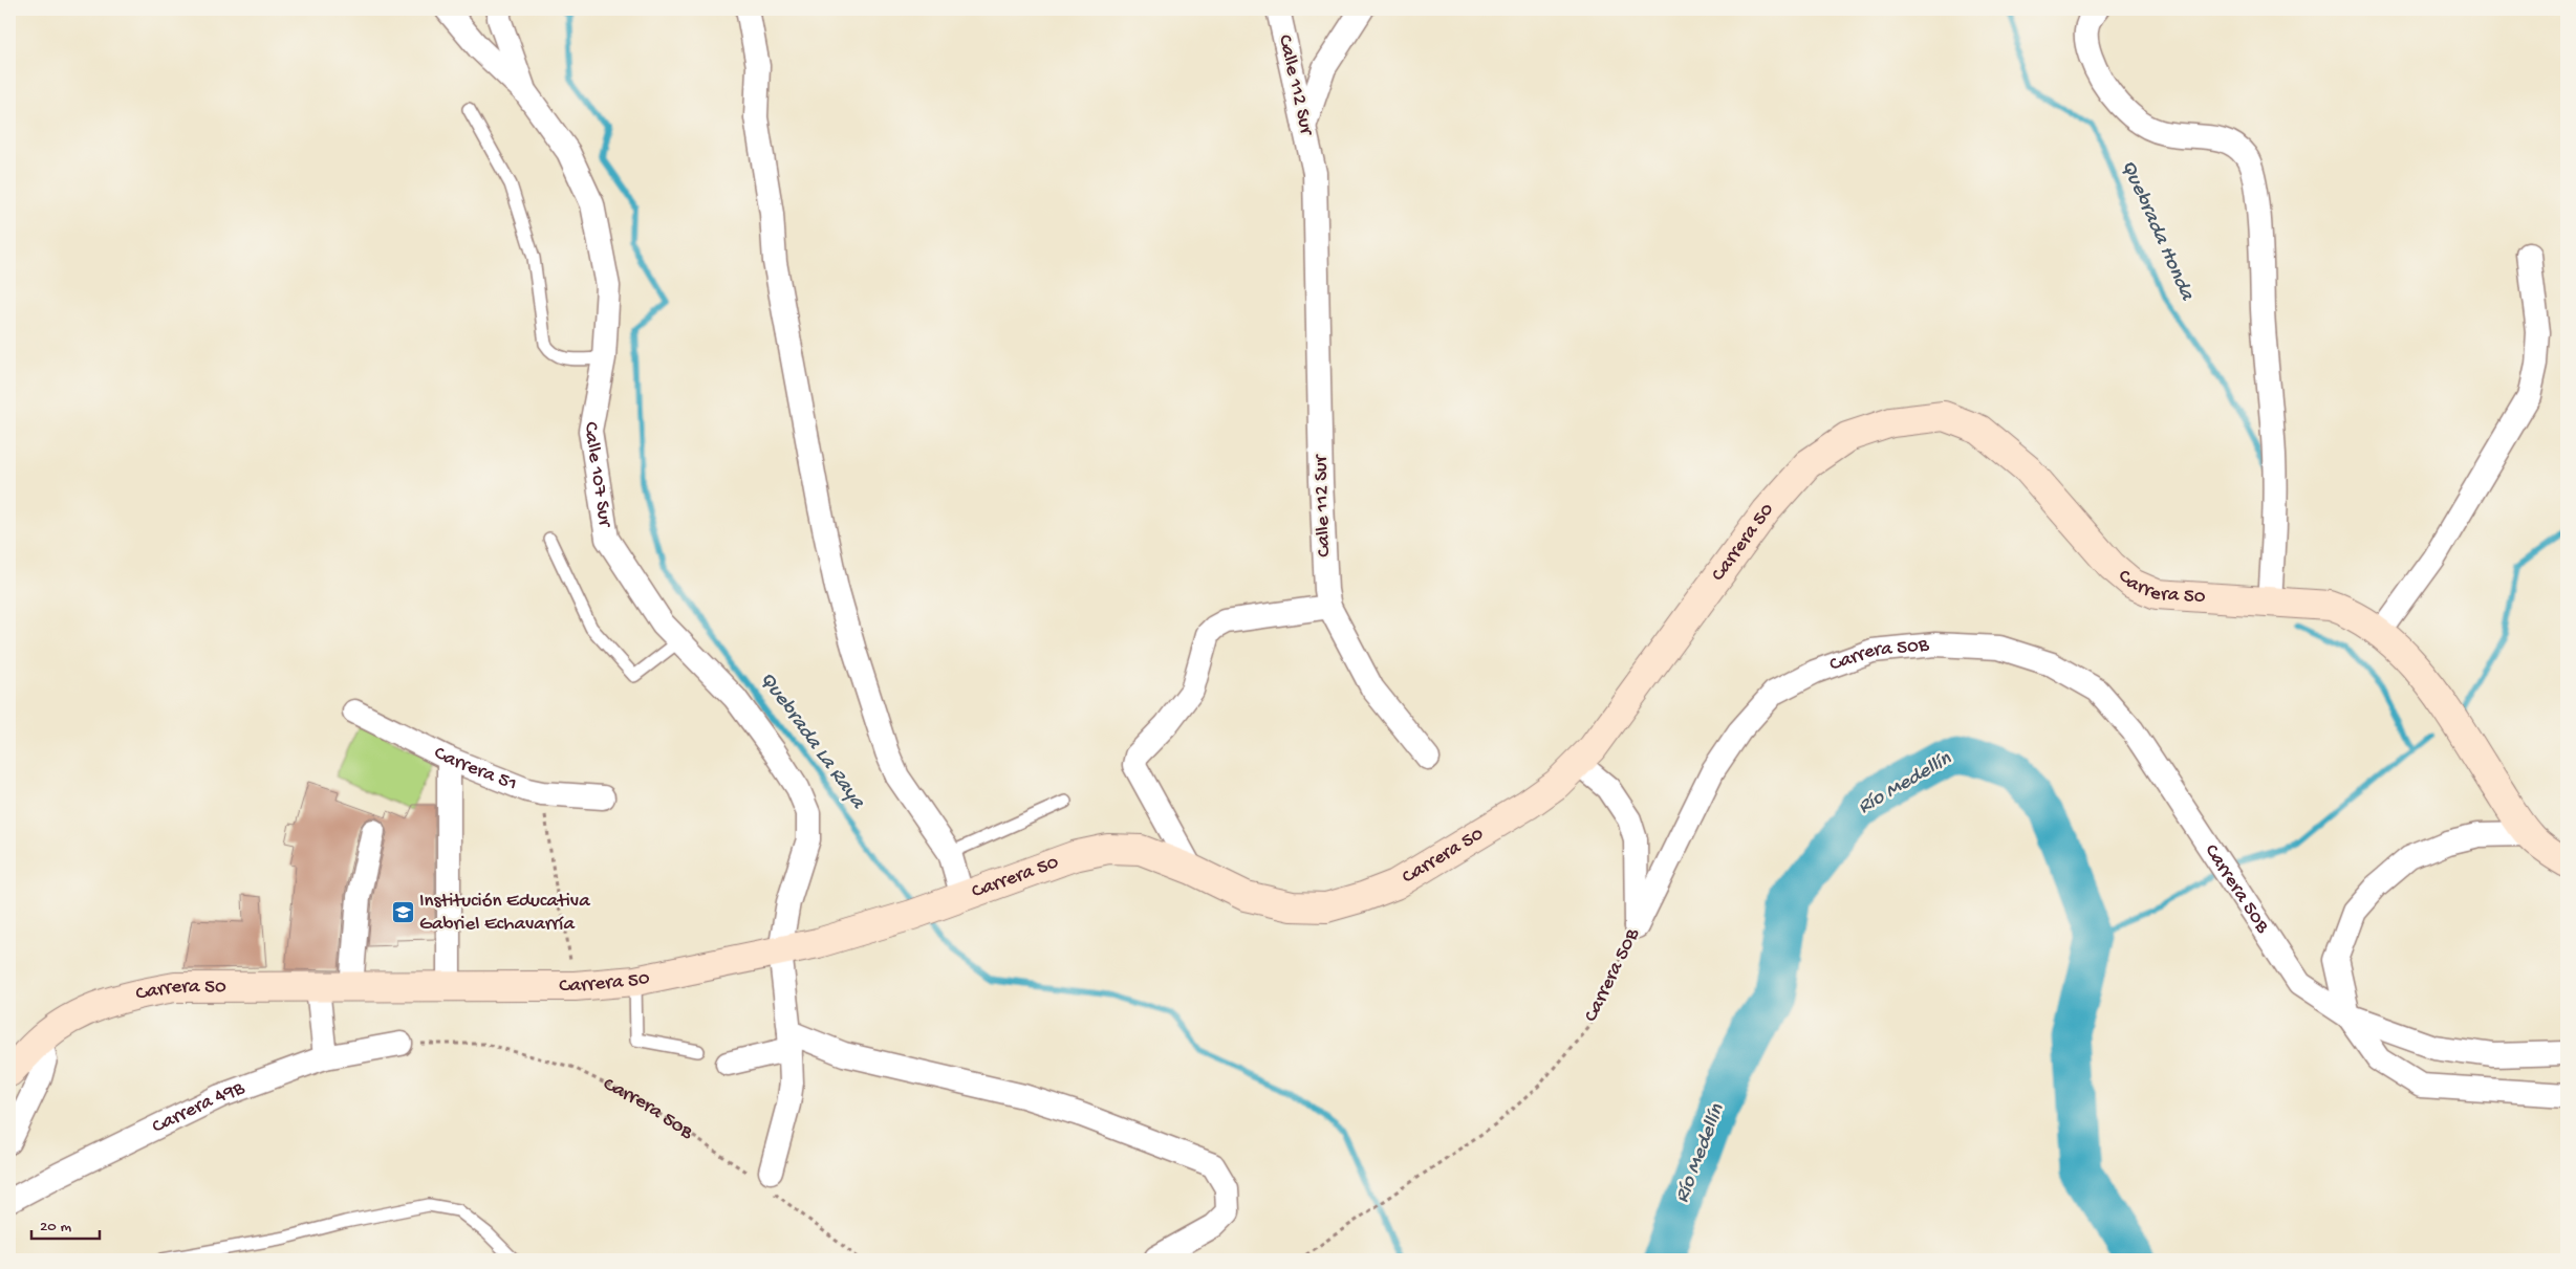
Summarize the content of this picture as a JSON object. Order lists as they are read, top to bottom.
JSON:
{
  "streets": {
    "main road": ["Carrera 50"],
    "street": [
      "Calle 112 Sur",
      "Calle 107 Sur",
      "Carrera 50B",
      "Carrera 51",
      "Carrera 49B"
    ]
  },
  "crossings": [
    ["Calle 107 Sur", "Carrera 50"],
    ["Calle 107 Sur", "Carrera 50B"],
    ["Carrera 50B", "Carrera 49B"]
  ],
  "water": ["Quebrada Honda", "Quebrada La Raya", "Río Medellín"],
  "places": {
    "school or university": ["Institución Educativa Gabriel Echavarría"]
  },
  "scale_bar": "20 m"
}
